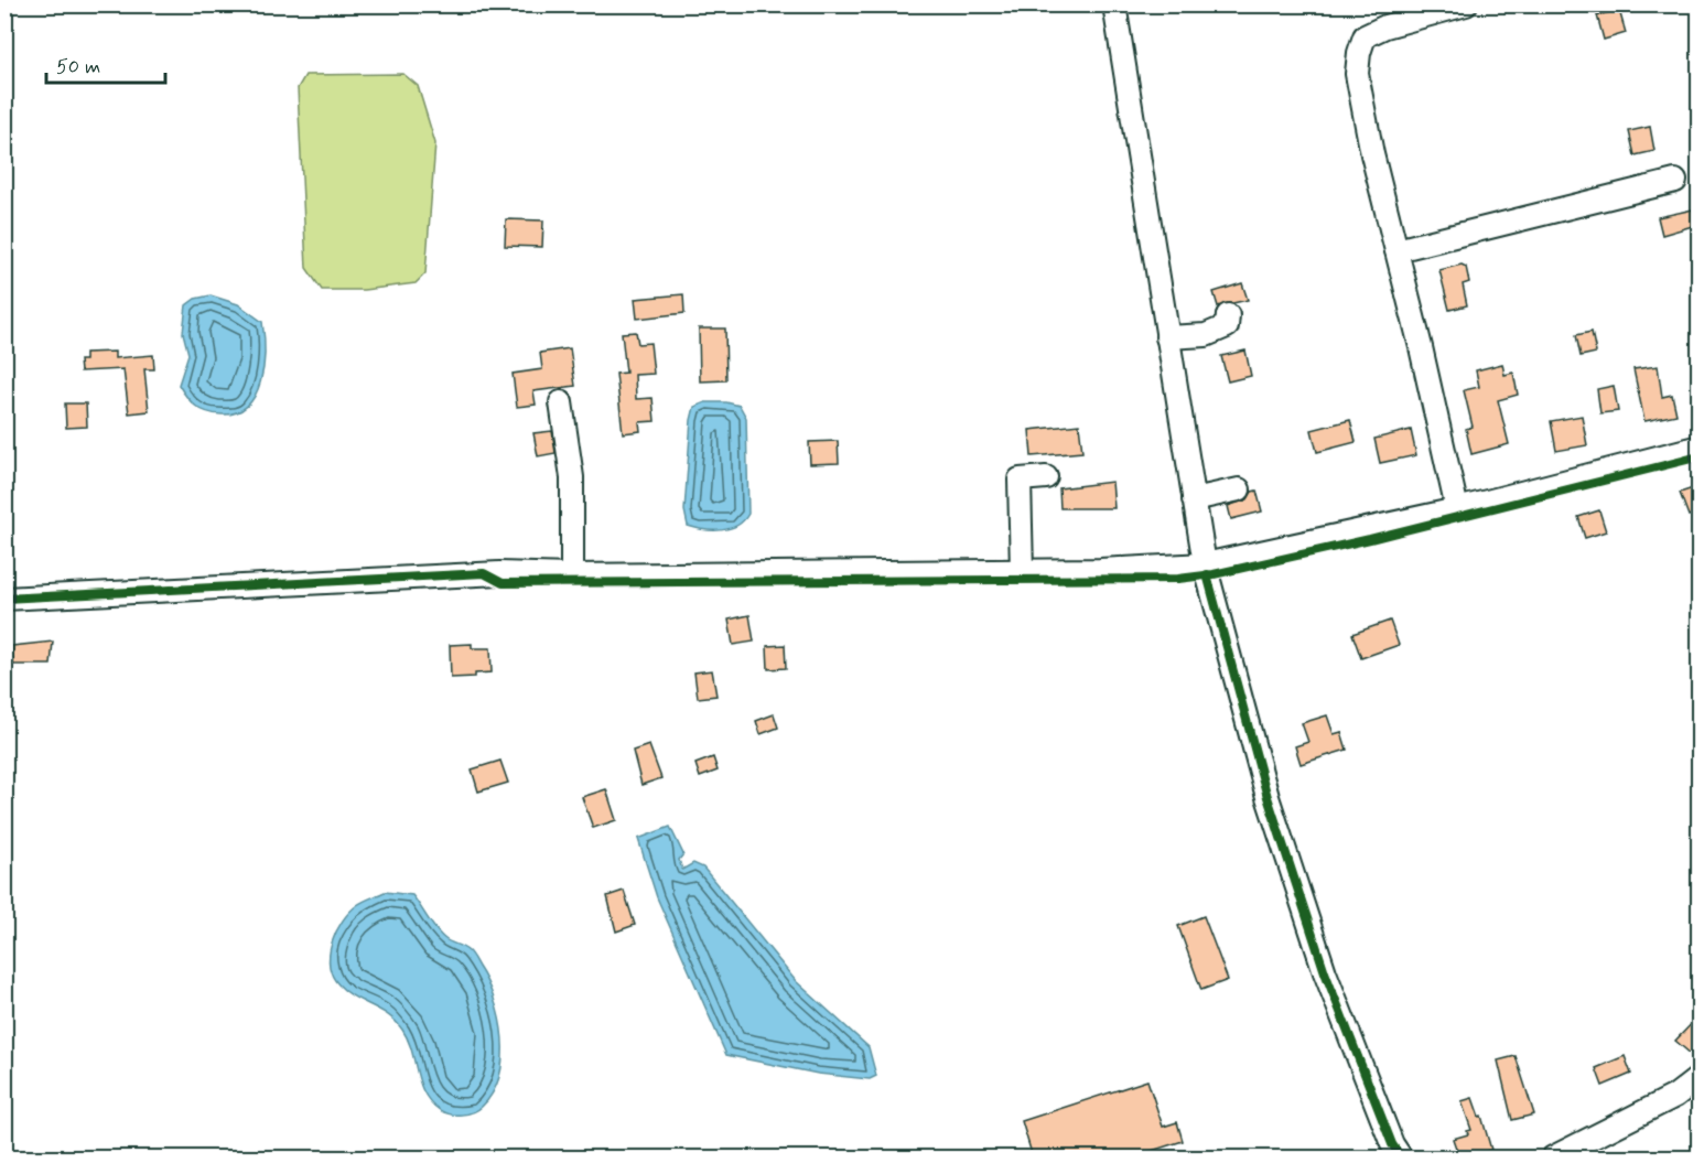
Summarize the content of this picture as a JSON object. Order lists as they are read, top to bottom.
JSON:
{
  "scale_bar": "50 m"
}
